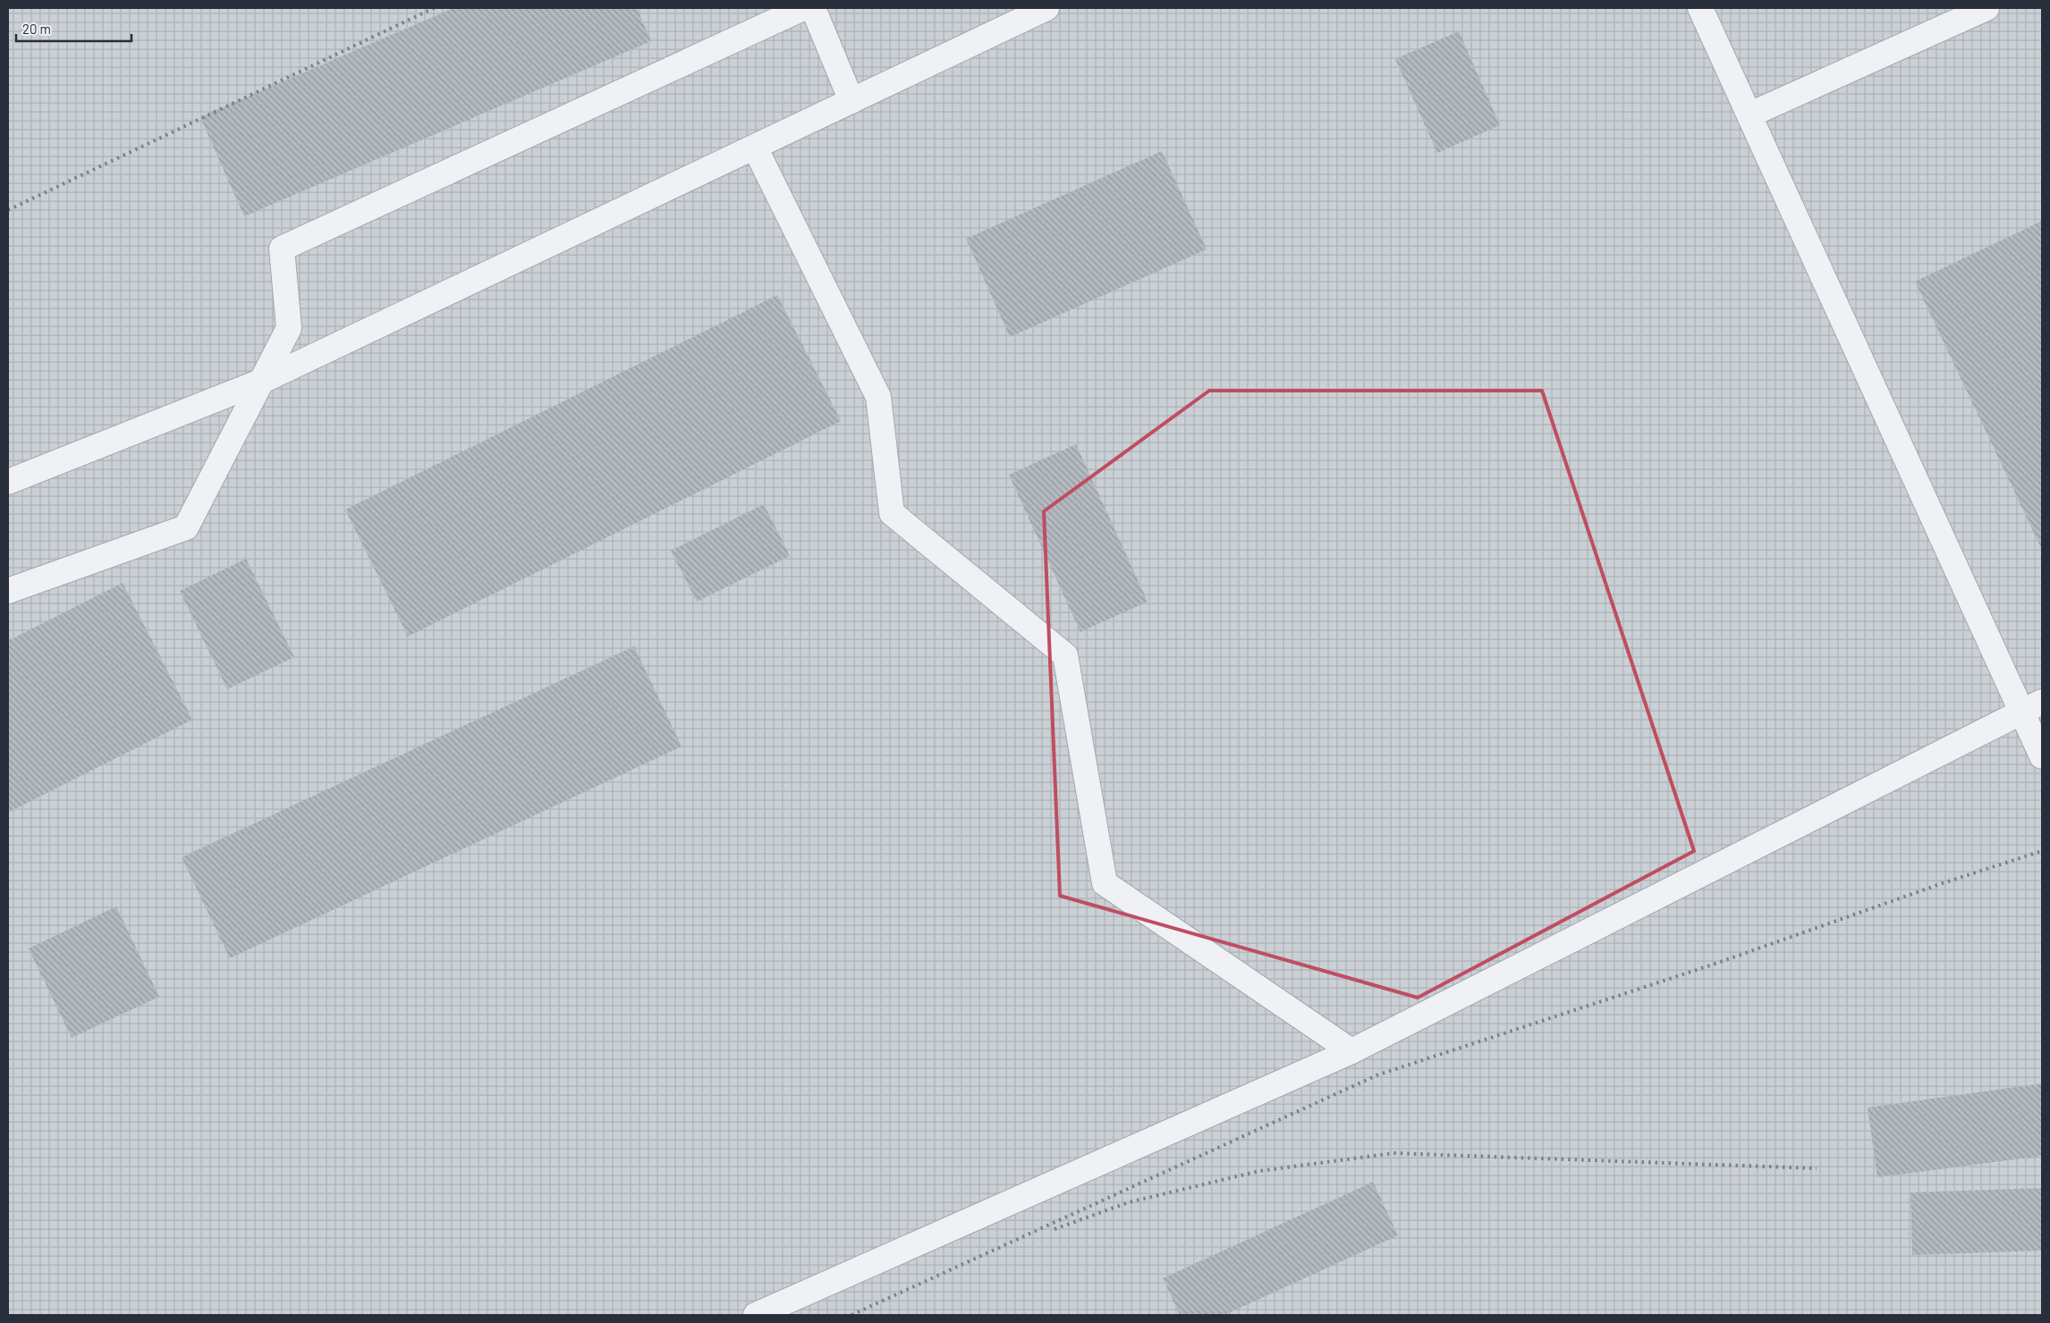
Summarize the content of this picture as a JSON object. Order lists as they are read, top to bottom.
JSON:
{
  "scale_bar": "20 m"
}
